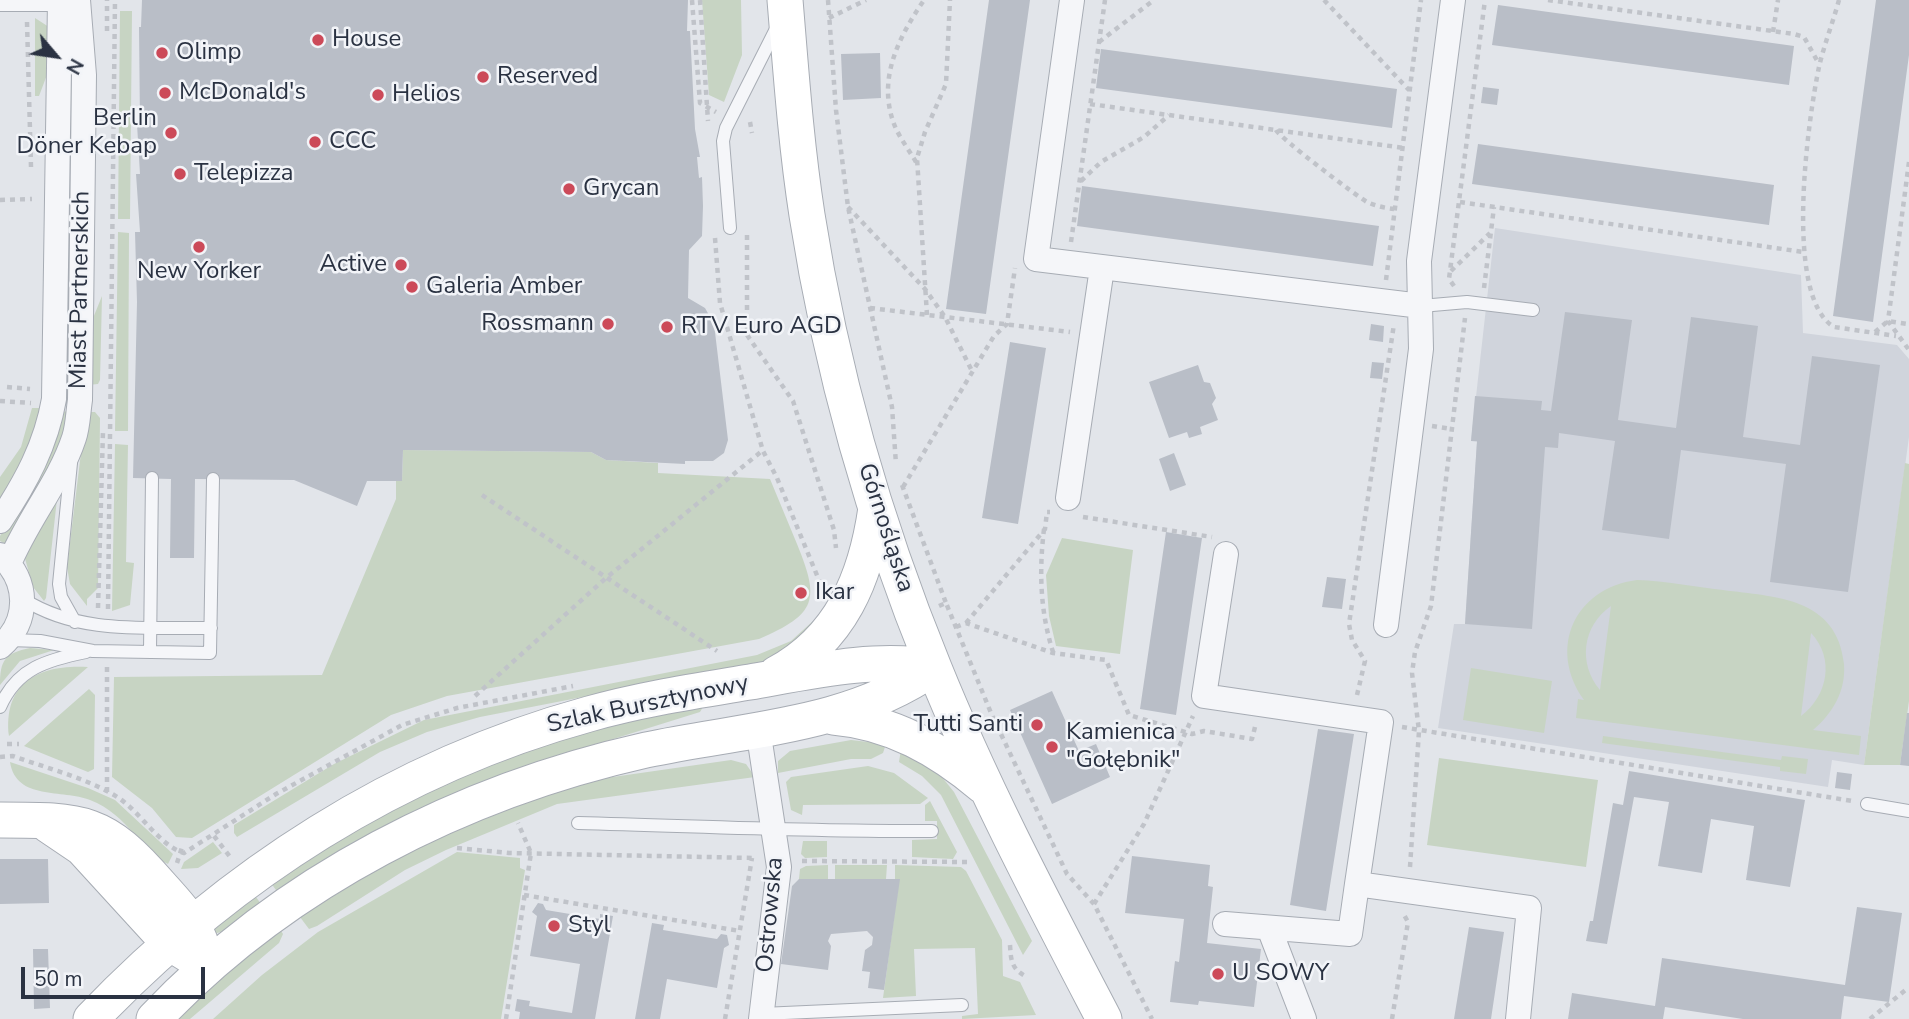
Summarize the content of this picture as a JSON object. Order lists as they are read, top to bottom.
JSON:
{
  "streets": {
    "main road": ["Górnośląska", "Szlak Bursztynowy"],
    "street": ["Miast Partnerskich", "Ostrowska"]
  },
  "crossings": [
    ["Górnośląska", "Szlak Bursztynowy"],
    ["Szlak Bursztynowy", "Ostrowska"]
  ],
  "places": [
    "House",
    "Olimp",
    "Reserved",
    "McDonald's",
    "Helios",
    "Berlin Döner Kebap",
    "CCC",
    "Telepizza",
    "Grycan",
    "New Yorker",
    "Active",
    "Galeria Amber",
    "Rossmann",
    "RTV Euro AGD",
    "Ikar",
    "Tutti Santi",
    "Kamienica \"Gołębnik\"",
    "Styl",
    "U SOWY"
  ],
  "scale_bar": "50 m",
  "north": "bottom right"
}
